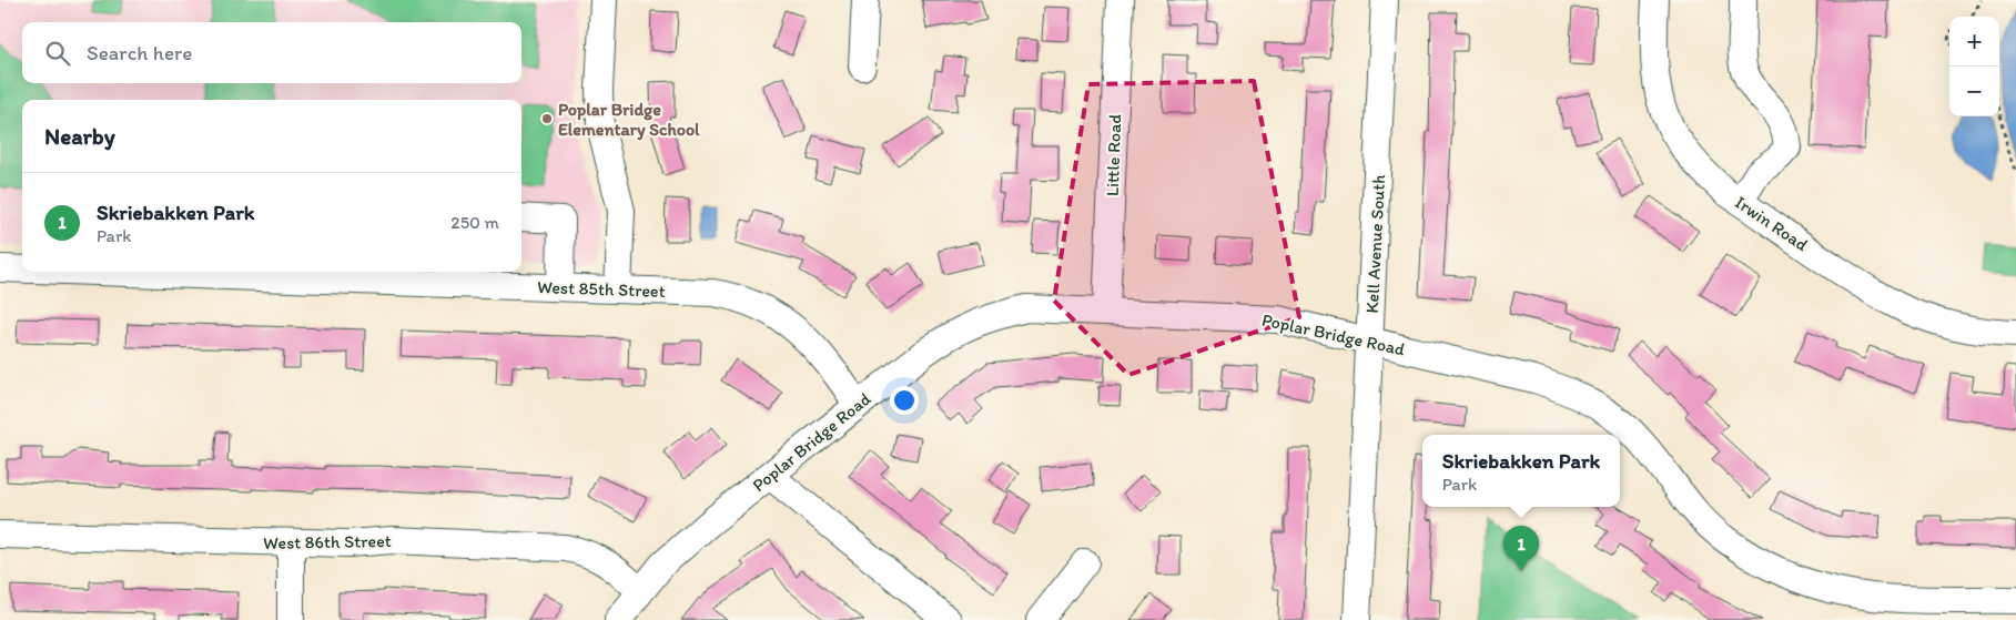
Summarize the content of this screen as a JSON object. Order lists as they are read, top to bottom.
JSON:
{
  "streets": {
    "street": [
      "Little Road",
      "Irwin Road",
      "Kell Avenue South",
      "West 85th Street",
      "Poplar Bridge Road",
      "West 86th Street"
    ]
  },
  "crossings": [
    ["Little Road", "Poplar Bridge Road"],
    ["Kell Avenue South", "Poplar Bridge Road"],
    ["West 85th Street", "Poplar Bridge Road"],
    ["Poplar Bridge Road", "West 86th Street"]
  ],
  "places": ["Poplar Bridge Elementary School"],
  "page": {
    "map_buttons": ["+", "−"],
    "search": "Search here",
    "heading": "Nearby",
    "list": [
      {
        "mark": "1",
        "name": "Skriebakken Park",
        "note": "Park",
        "value": "250 m"
      }
    ],
    "popup": ["Skriebakken Park", "Park"],
    "pins": "1"
  }
}
